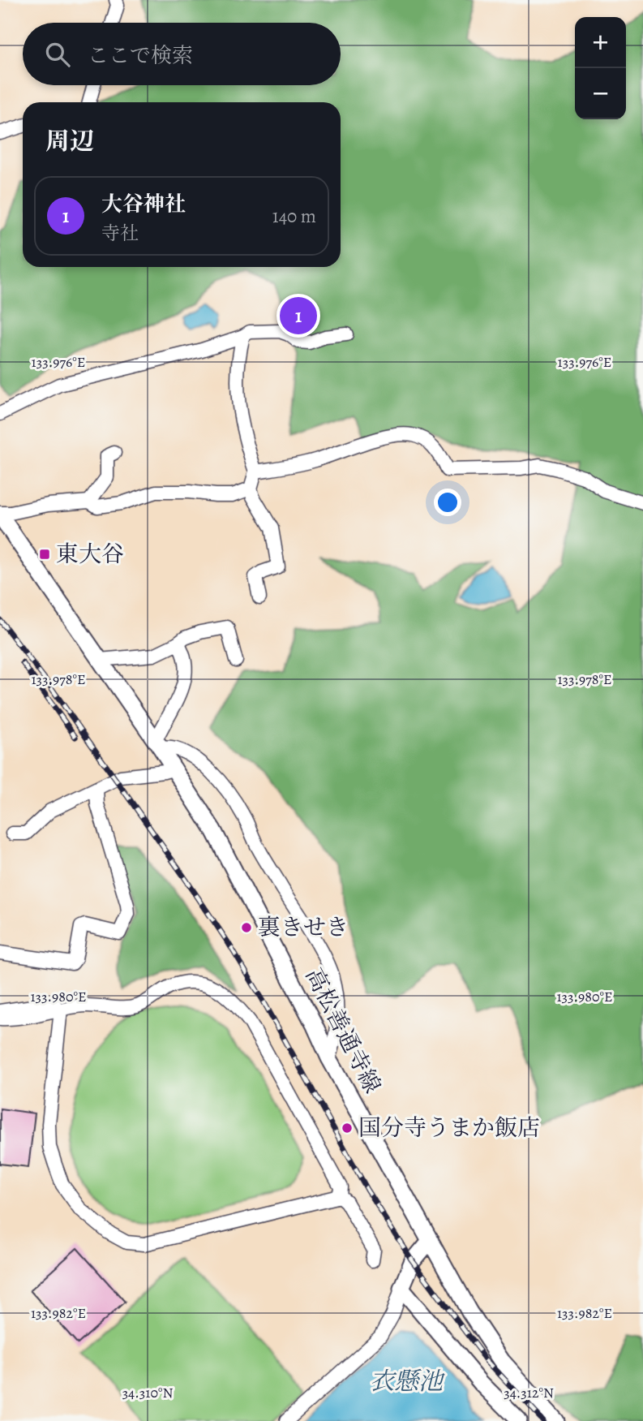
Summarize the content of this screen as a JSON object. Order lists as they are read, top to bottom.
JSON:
{
  "streets": {
    "main road": ["高松善通寺線"]
  },
  "water": ["衣懸池"],
  "places": {
    "transit": ["東大谷"],
    "other": ["裏きせき", "国分寺うまか飯店"]
  },
  "page": {
    "map_buttons": ["+", "−"],
    "search": "ここで検索",
    "heading": "周辺",
    "list": [
      {
        "mark": "1",
        "name": "大谷神社",
        "note": "寺社",
        "value": "140 m"
      }
    ],
    "pins": "1"
  },
  "coordinates": [
    "133.976°E",
    "133.978°E",
    "133.980°E",
    "133.982°E",
    "34.310°N",
    "34.312°N"
  ]
}
